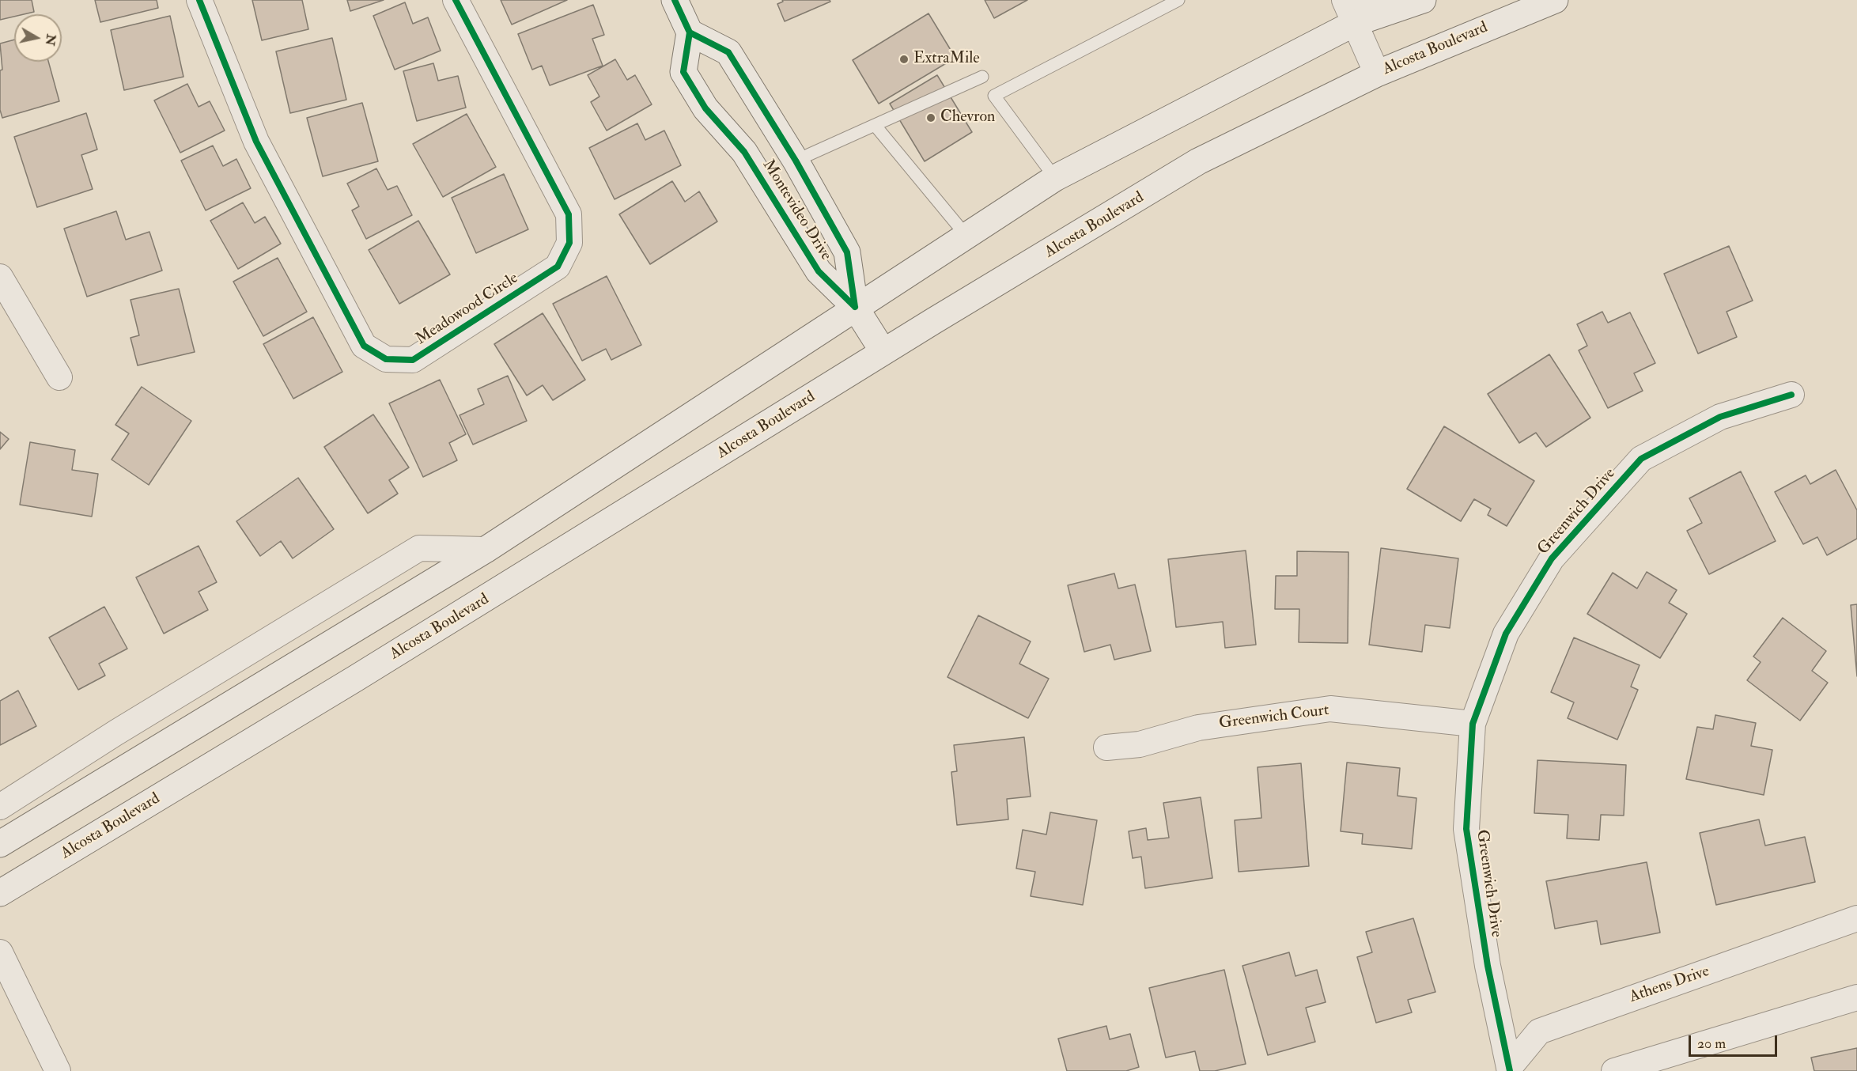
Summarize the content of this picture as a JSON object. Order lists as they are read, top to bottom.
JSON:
{
  "streets": {
    "main road": ["Alcosta Boulevard", "Montevideo Drive"],
    "street": [
      "Meadowood Circle",
      "Greenwich Drive",
      "Greenwich Court",
      "Athens Drive"
    ]
  },
  "crossings": [
    ["Greenwich Drive", "Greenwich Court"],
    ["Greenwich Drive", "Athens Drive"]
  ],
  "places": ["ExtraMile", "Chevron"],
  "scale_bar": "20 m",
  "north": "right"
}
